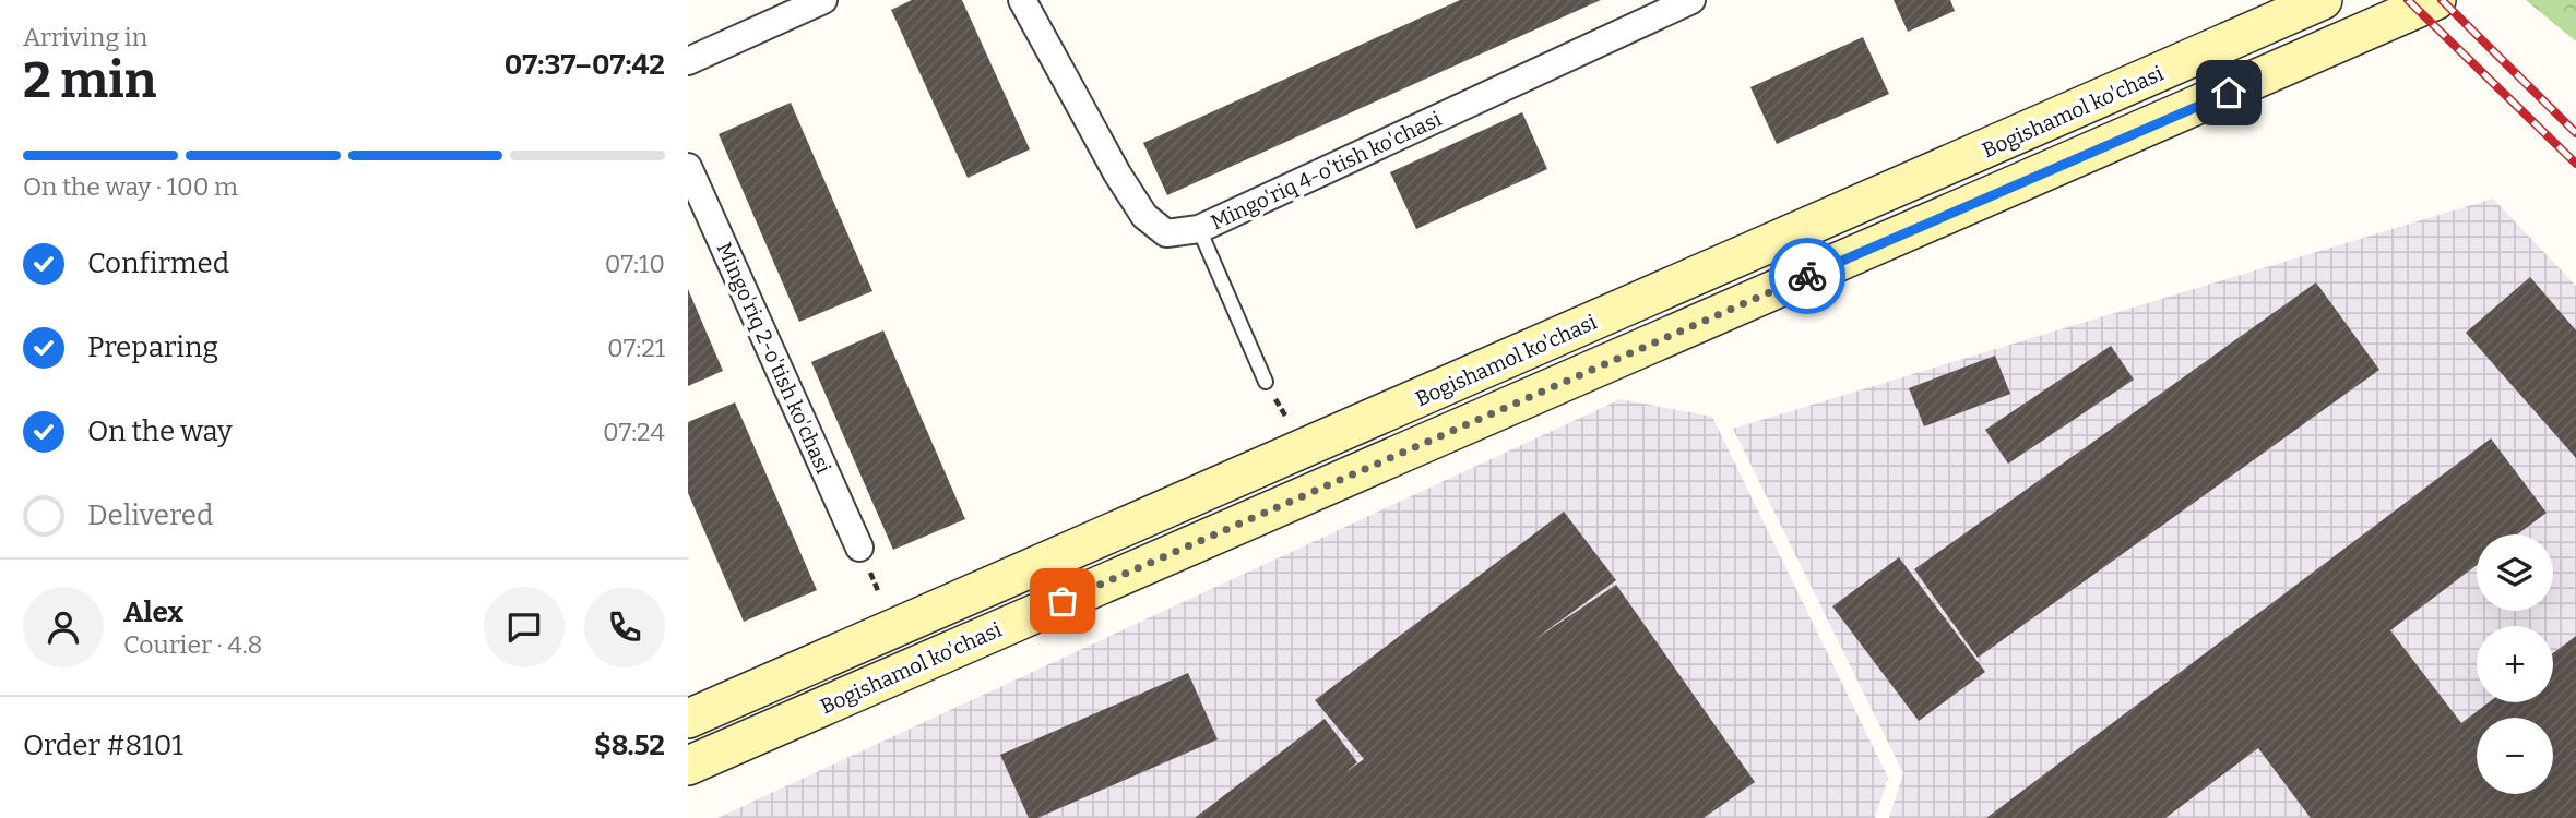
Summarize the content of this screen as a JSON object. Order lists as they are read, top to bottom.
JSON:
{
  "streets": {
    "main road": ["Bogishamol ko'chasi"],
    "street": ["Mingo'riq 4-o'tish ko'chasi", "Mingo'riq 2-o'tish ko'chasi"]
  },
  "page": {
    "heading": ["2 min", "Arriving in", "07:37–07:42"],
    "panel": [
      "Alex",
      "Courier · 4.8",
      "Order #8101",
      "$8.52"
    ],
    "bar": "On the way · 100 m",
    "list": [
      ["Confirmed", "07:10"],
      ["Preparing", "07:21"],
      ["On the way", "07:24"],
      "Delivered"
    ],
    "map_buttons": ["+", "−"]
  }
}
